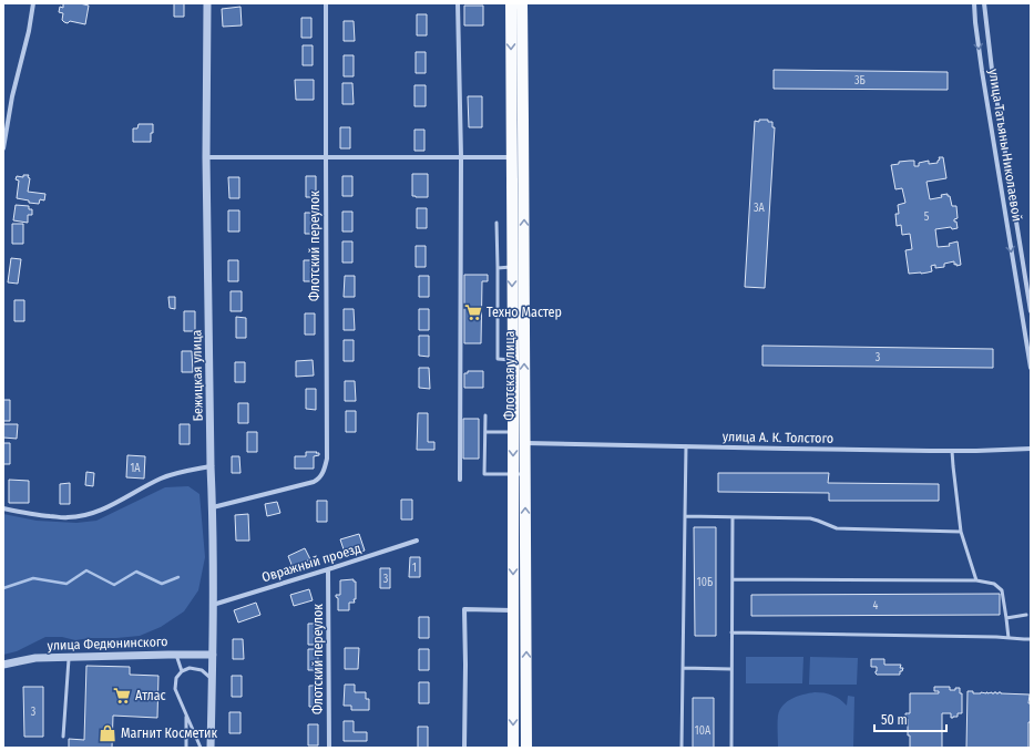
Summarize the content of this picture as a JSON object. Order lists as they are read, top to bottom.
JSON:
{
  "streets": {
    "main road": ["Флотская улица"],
    "street": [
      "улица Татьяны Николаевой",
      "Флотский переулок",
      "Бежицкая улица",
      "улица А. К. Толстого",
      "Овражный проезд",
      "улица Федюнинского"
    ]
  },
  "crossings": [
    ["Флотский переулок", "Бежицкая улица"],
    ["Флотский переулок", "Овражный проезд"],
    ["Бежицкая улица", "Овражный проезд"],
    ["Бежицкая улица", "улица Федюнинского"],
    ["Флотская улица", "улица А. К. Толстого"]
  ],
  "places": {
    "supermarket": ["Техно Мастер", "Атлас"],
    "shop": ["Магнит Косметик"]
  },
  "house_numbers": [
    "3Б",
    "3А",
    "5",
    "3",
    "1А",
    "1",
    "3",
    "10Б",
    "4",
    "3",
    "10А"
  ],
  "scale_bar": "50 m"
}
